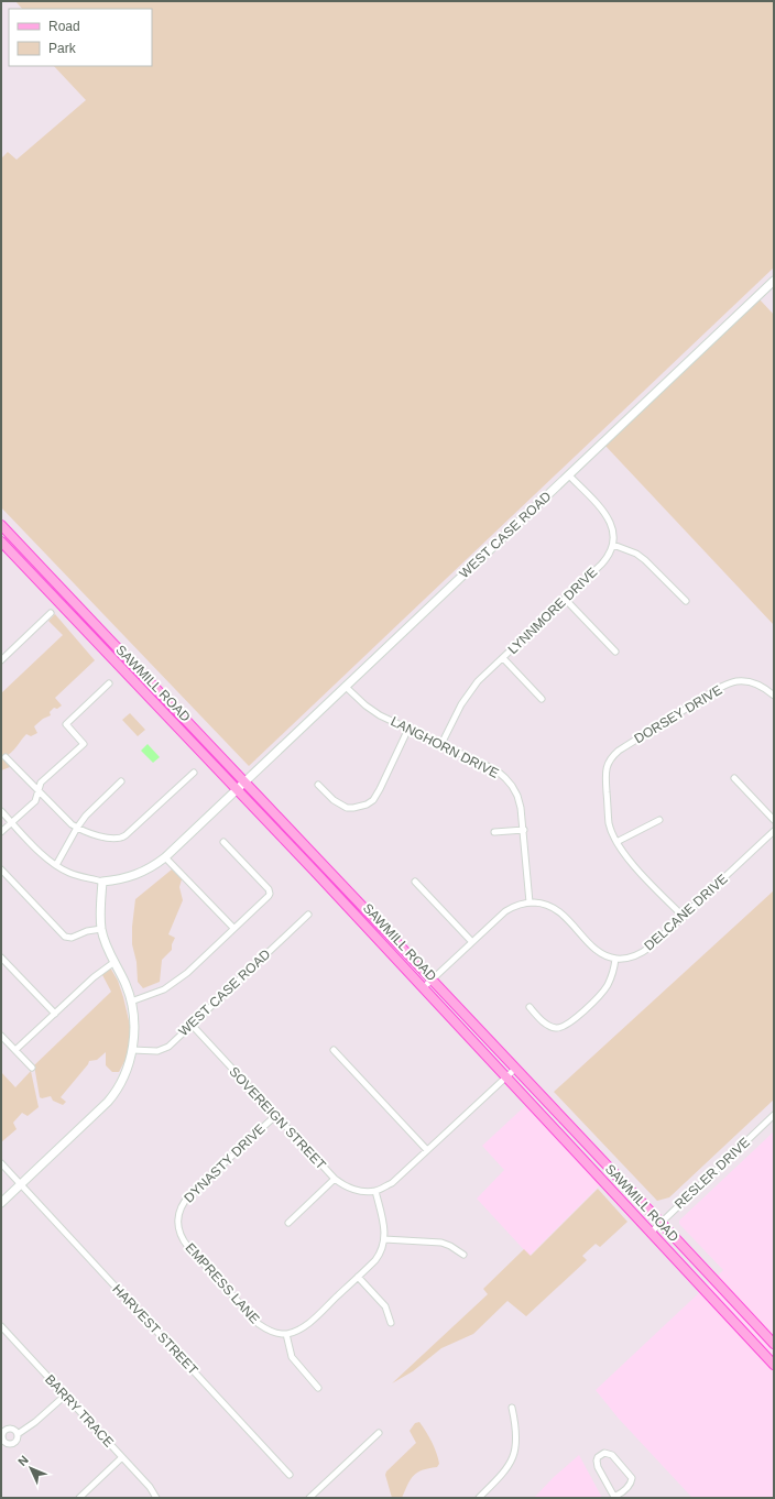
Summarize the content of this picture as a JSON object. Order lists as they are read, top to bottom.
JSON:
{
  "streets": {
    "main road": ["WEST CASE ROAD", "SAWMILL ROAD"],
    "street": [
      "LYNNMORE DRIVE",
      "DORSEY DRIVE",
      "LANGHORN DRIVE",
      "DELCANE DRIVE",
      "SOVEREIGN STREET",
      "DYNASTY DRIVE",
      "RESLER DRIVE",
      "EMPRESS LANE",
      "HARVEST STREET",
      "BARRY TRACE"
    ]
  },
  "crossings": [
    ["WEST CASE ROAD", "SAWMILL ROAD"],
    ["WEST CASE ROAD", "LANGHORN DRIVE"],
    ["WEST CASE ROAD", "SOVEREIGN STREET"],
    ["LYNNMORE DRIVE", "LANGHORN DRIVE"],
    ["SAWMILL ROAD", "RESLER DRIVE"],
    ["DORSEY DRIVE", "DELCANE DRIVE"],
    ["SOVEREIGN STREET", "DYNASTY DRIVE"],
    ["DYNASTY DRIVE", "EMPRESS LANE"]
  ],
  "legend": ["Road", "Park"],
  "north": "top left"
}
